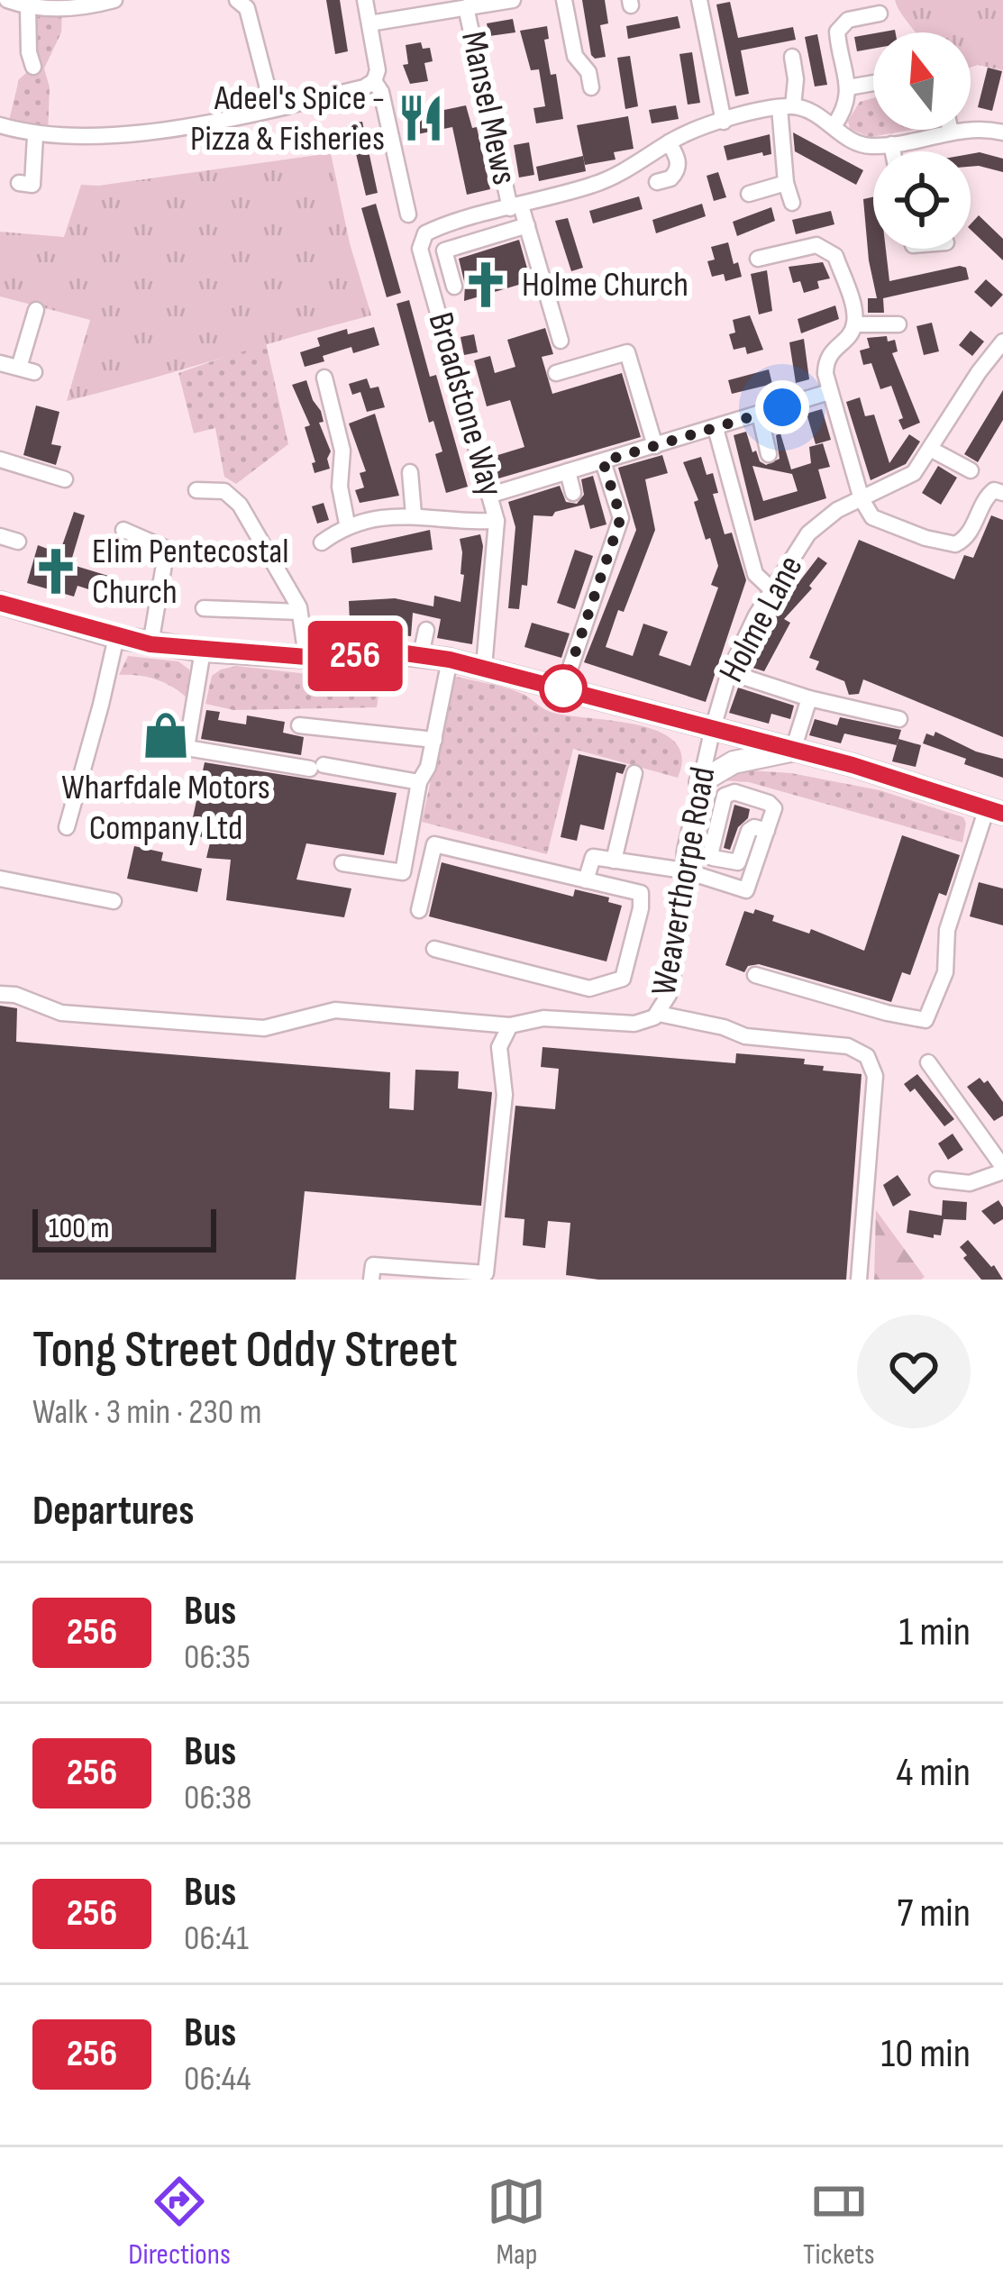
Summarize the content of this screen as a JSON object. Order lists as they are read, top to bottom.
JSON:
{
  "streets": {
    "street": [
      "Mansel Mews",
      "Broadstone Way",
      "Holme Lane",
      "Weaverthorpe Road"
    ]
  },
  "crossings": [
    ["Mansel Mews", "Broadstone Way"],
    ["Holme Lane", "Weaverthorpe Road"]
  ],
  "places": {
    "restaurant": ["Adeel's Spice - Pizza & Fisheries"],
    "church": ["Holme Church", "Elim Pentecostal Church"],
    "shop": ["Wharfdale Motors Company Ltd"]
  },
  "lines": ["bus line 256"],
  "scale_bar": "100 m",
  "north": "top",
  "page": {
    "on_map": "256",
    "scale": "100 m",
    "heading": [
      ["Tong Street Oddy Street", "Walk · 3 min · 230 m"],
      "Departures"
    ],
    "list": [
      {
        "mark": "256",
        "name": "Bus",
        "note": "06:35",
        "value": "1 min"
      },
      {
        "mark": "256",
        "name": "Bus",
        "note": "06:38",
        "value": "4 min"
      },
      {
        "mark": "256",
        "name": "Bus",
        "note": "06:41",
        "value": "7 min"
      },
      {
        "mark": "256",
        "name": "Bus",
        "note": "06:44",
        "value": "10 min"
      }
    ],
    "tabs": ["Directions", "Map", "Tickets"]
  }
}
